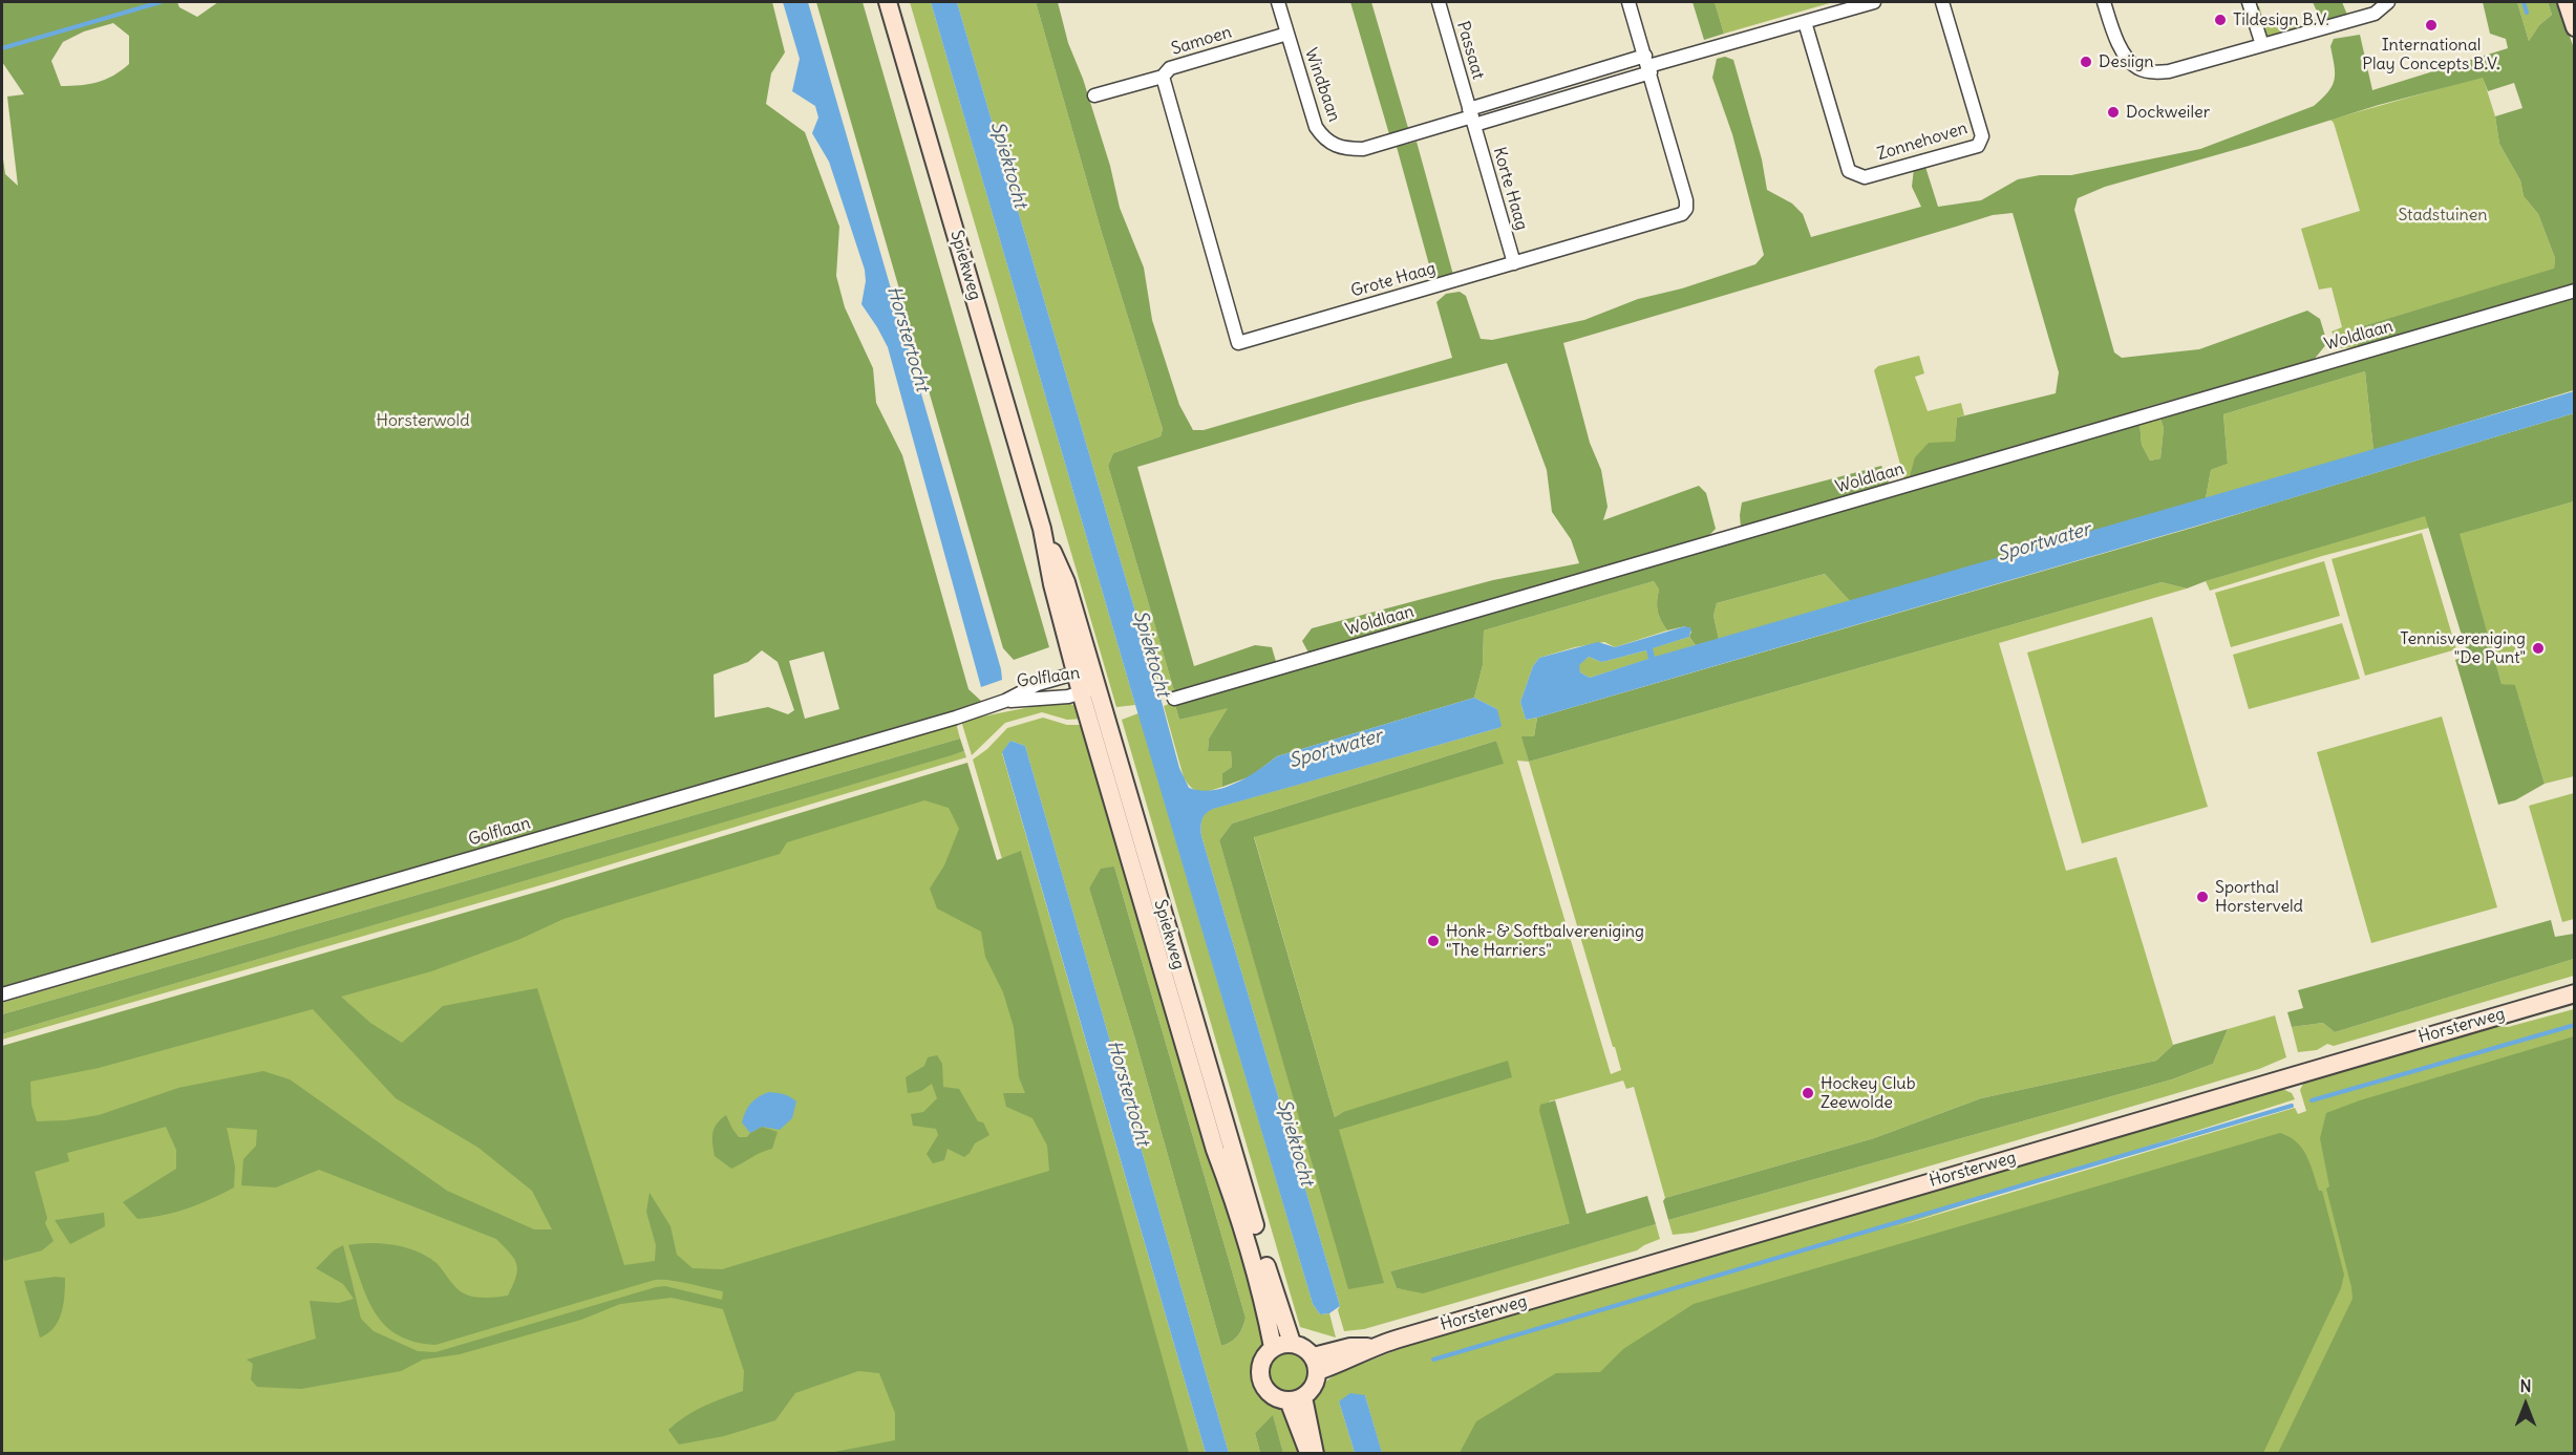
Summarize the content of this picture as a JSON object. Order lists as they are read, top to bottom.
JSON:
{
  "streets": {
    "main road": ["Spiekweg", "Horsterweg"],
    "street": [
      "Samoen",
      "Passaat",
      "Windbaan",
      "Zonnehoven",
      "Korte Haag",
      "Grote Haag",
      "Woldlaan",
      "Golflaan"
    ]
  },
  "crossings": [
    ["Samoen", "Windbaan"],
    ["Samoen", "Grote Haag"],
    ["Passaat", "Windbaan"],
    ["Passaat", "Korte Haag"],
    ["Windbaan", "Zonnehoven"],
    ["Windbaan", "Korte Haag"],
    ["Windbaan", "Grote Haag"],
    ["Korte Haag", "Grote Haag"],
    ["Spiekweg", "Golflaan"],
    ["Spiekweg", "Horsterweg"]
  ],
  "water": ["Spiektocht", "Horstertocht", "Sportwater"],
  "parks": ["Stadstuinen", "Horsterwold"],
  "places": [
    "Tildesign B.V.",
    "International Play Concepts B.V.",
    "Desiign",
    "Dockweiler",
    "Tennisvereniging \"De Punt\"",
    "Sporthal Horsterveld",
    "Honk- & Softbalvereniging \"The Harriers\"",
    "Hockey Club Zeewolde"
  ],
  "north": "top"
}
